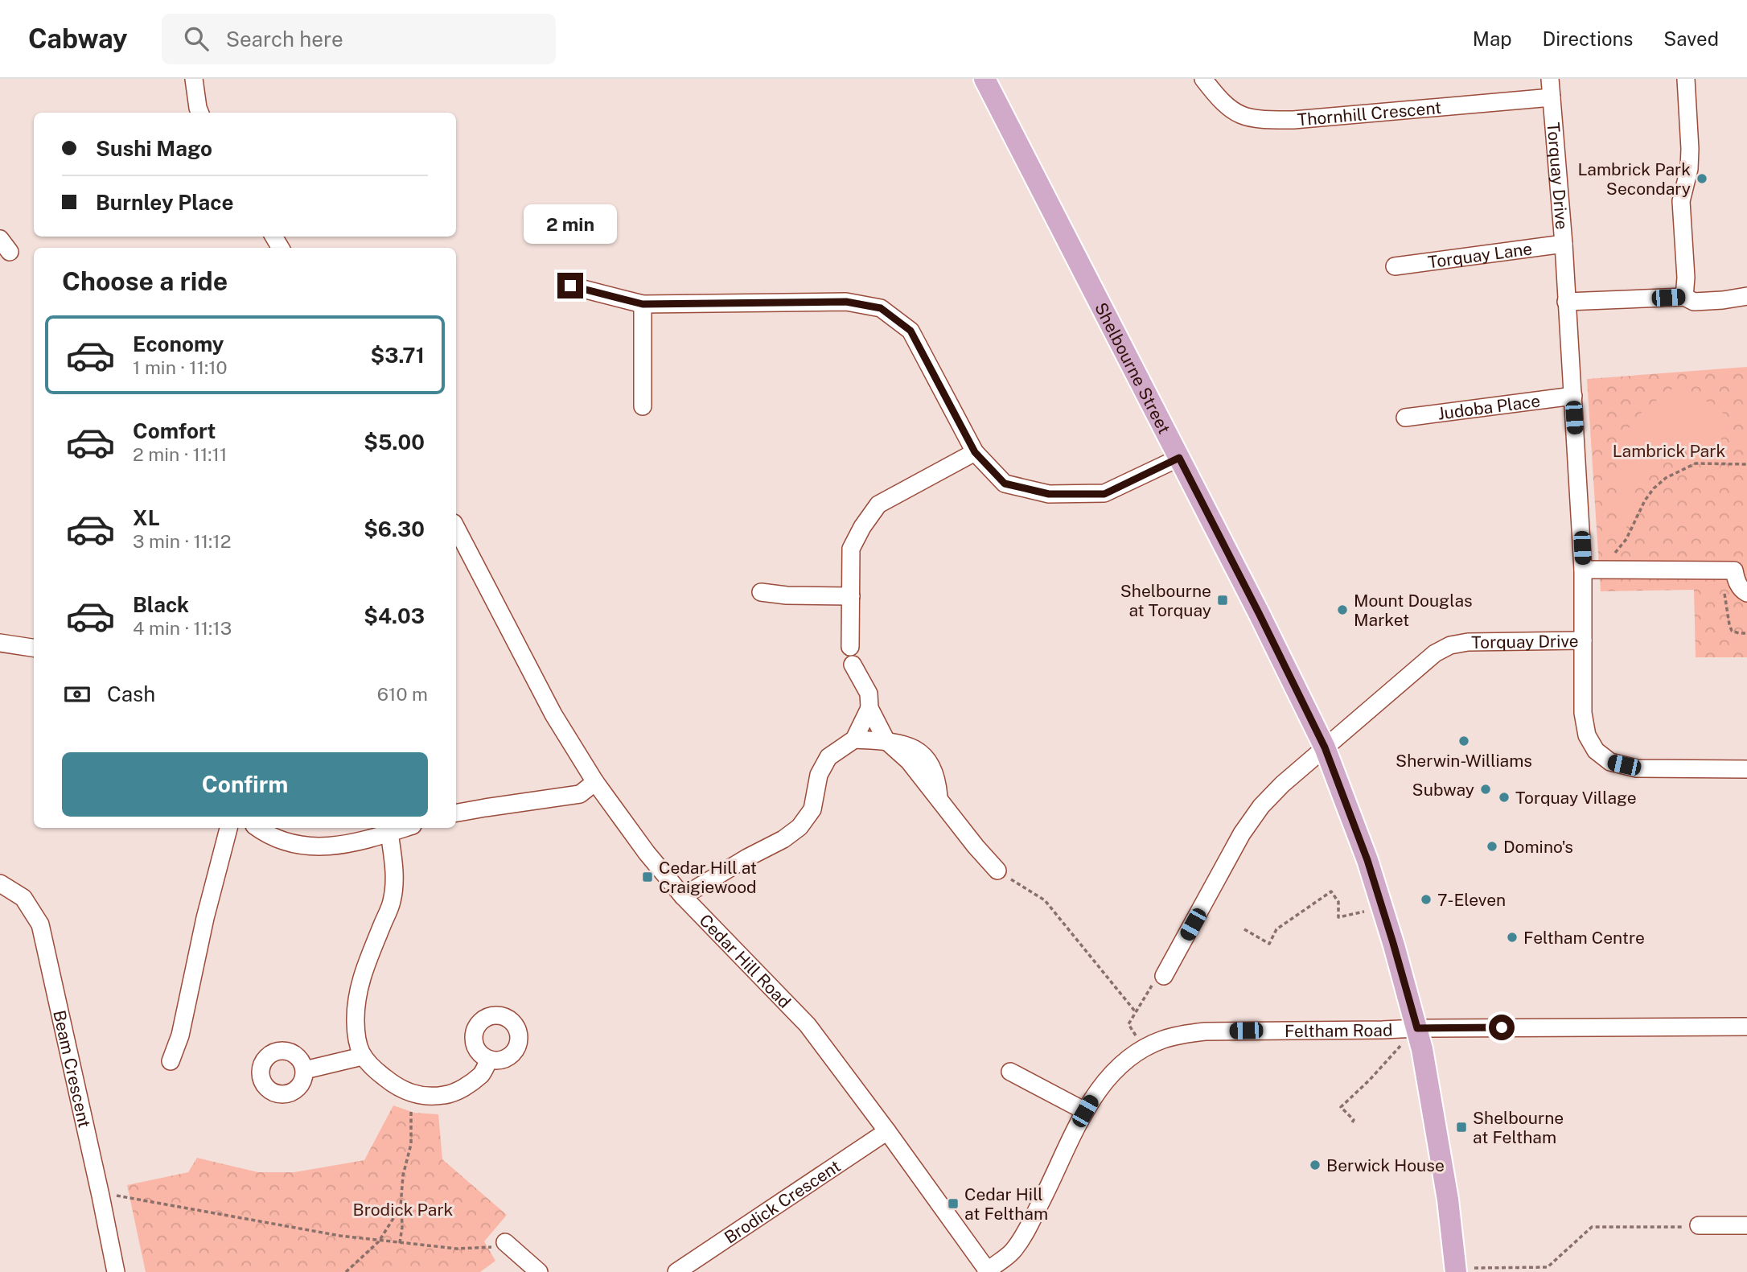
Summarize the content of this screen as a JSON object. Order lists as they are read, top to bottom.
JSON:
{
  "streets": {
    "main road": ["Shelbourne Street"],
    "street": [
      "Thornhill Crescent",
      "Torquay Drive",
      "Torquay Lane",
      "Judoba Place",
      "Cedar Hill Road",
      "Feltham Road",
      "Beam Crescent",
      "Brodick Crescent"
    ]
  },
  "crossings": [
    ["Thornhill Crescent", "Torquay Drive"],
    ["Torquay Drive", "Torquay Lane"],
    ["Torquay Drive", "Shelbourne Street"],
    ["Torquay Drive", "Judoba Place"],
    ["Shelbourne Street", "Feltham Road"],
    ["Cedar Hill Road", "Feltham Road"],
    ["Cedar Hill Road", "Brodick Crescent"]
  ],
  "parks": ["Lambrick Park", "Brodick Park"],
  "places": {
    "other": [
      "Lambrick Park Secondary",
      "Mount Douglas Market",
      "Sherwin-Williams",
      "Subway",
      "Torquay Village",
      "Domino's",
      "7-Eleven",
      "Feltham Centre",
      "Berwick House"
    ],
    "transit": [
      "Shelbourne at Torquay",
      "Cedar Hill at Craigiewood",
      "Shelbourne at Feltham",
      "Cedar Hill at Feltham"
    ]
  },
  "page": {
    "header": "Cabway",
    "search": "Search here",
    "nav": ["Map", "Directions", "Saved"],
    "banner": ["Sushi Mago", "Burnley Place"],
    "bubble": "2 min",
    "heading": "Choose a ride",
    "list": [
      {
        "name": "Economy",
        "note": "1 min · 11:10",
        "value": "$3.71"
      },
      {
        "name": "Comfort",
        "note": "2 min · 11:11",
        "value": "$5.00"
      },
      {
        "name": "XL",
        "note": "3 min · 11:12",
        "value": "$6.30"
      },
      {
        "name": "Black",
        "note": "4 min · 11:13",
        "value": "$4.03"
      }
    ],
    "pay": ["Cash", "610 m"],
    "buttons": "Confirm"
  }
}
